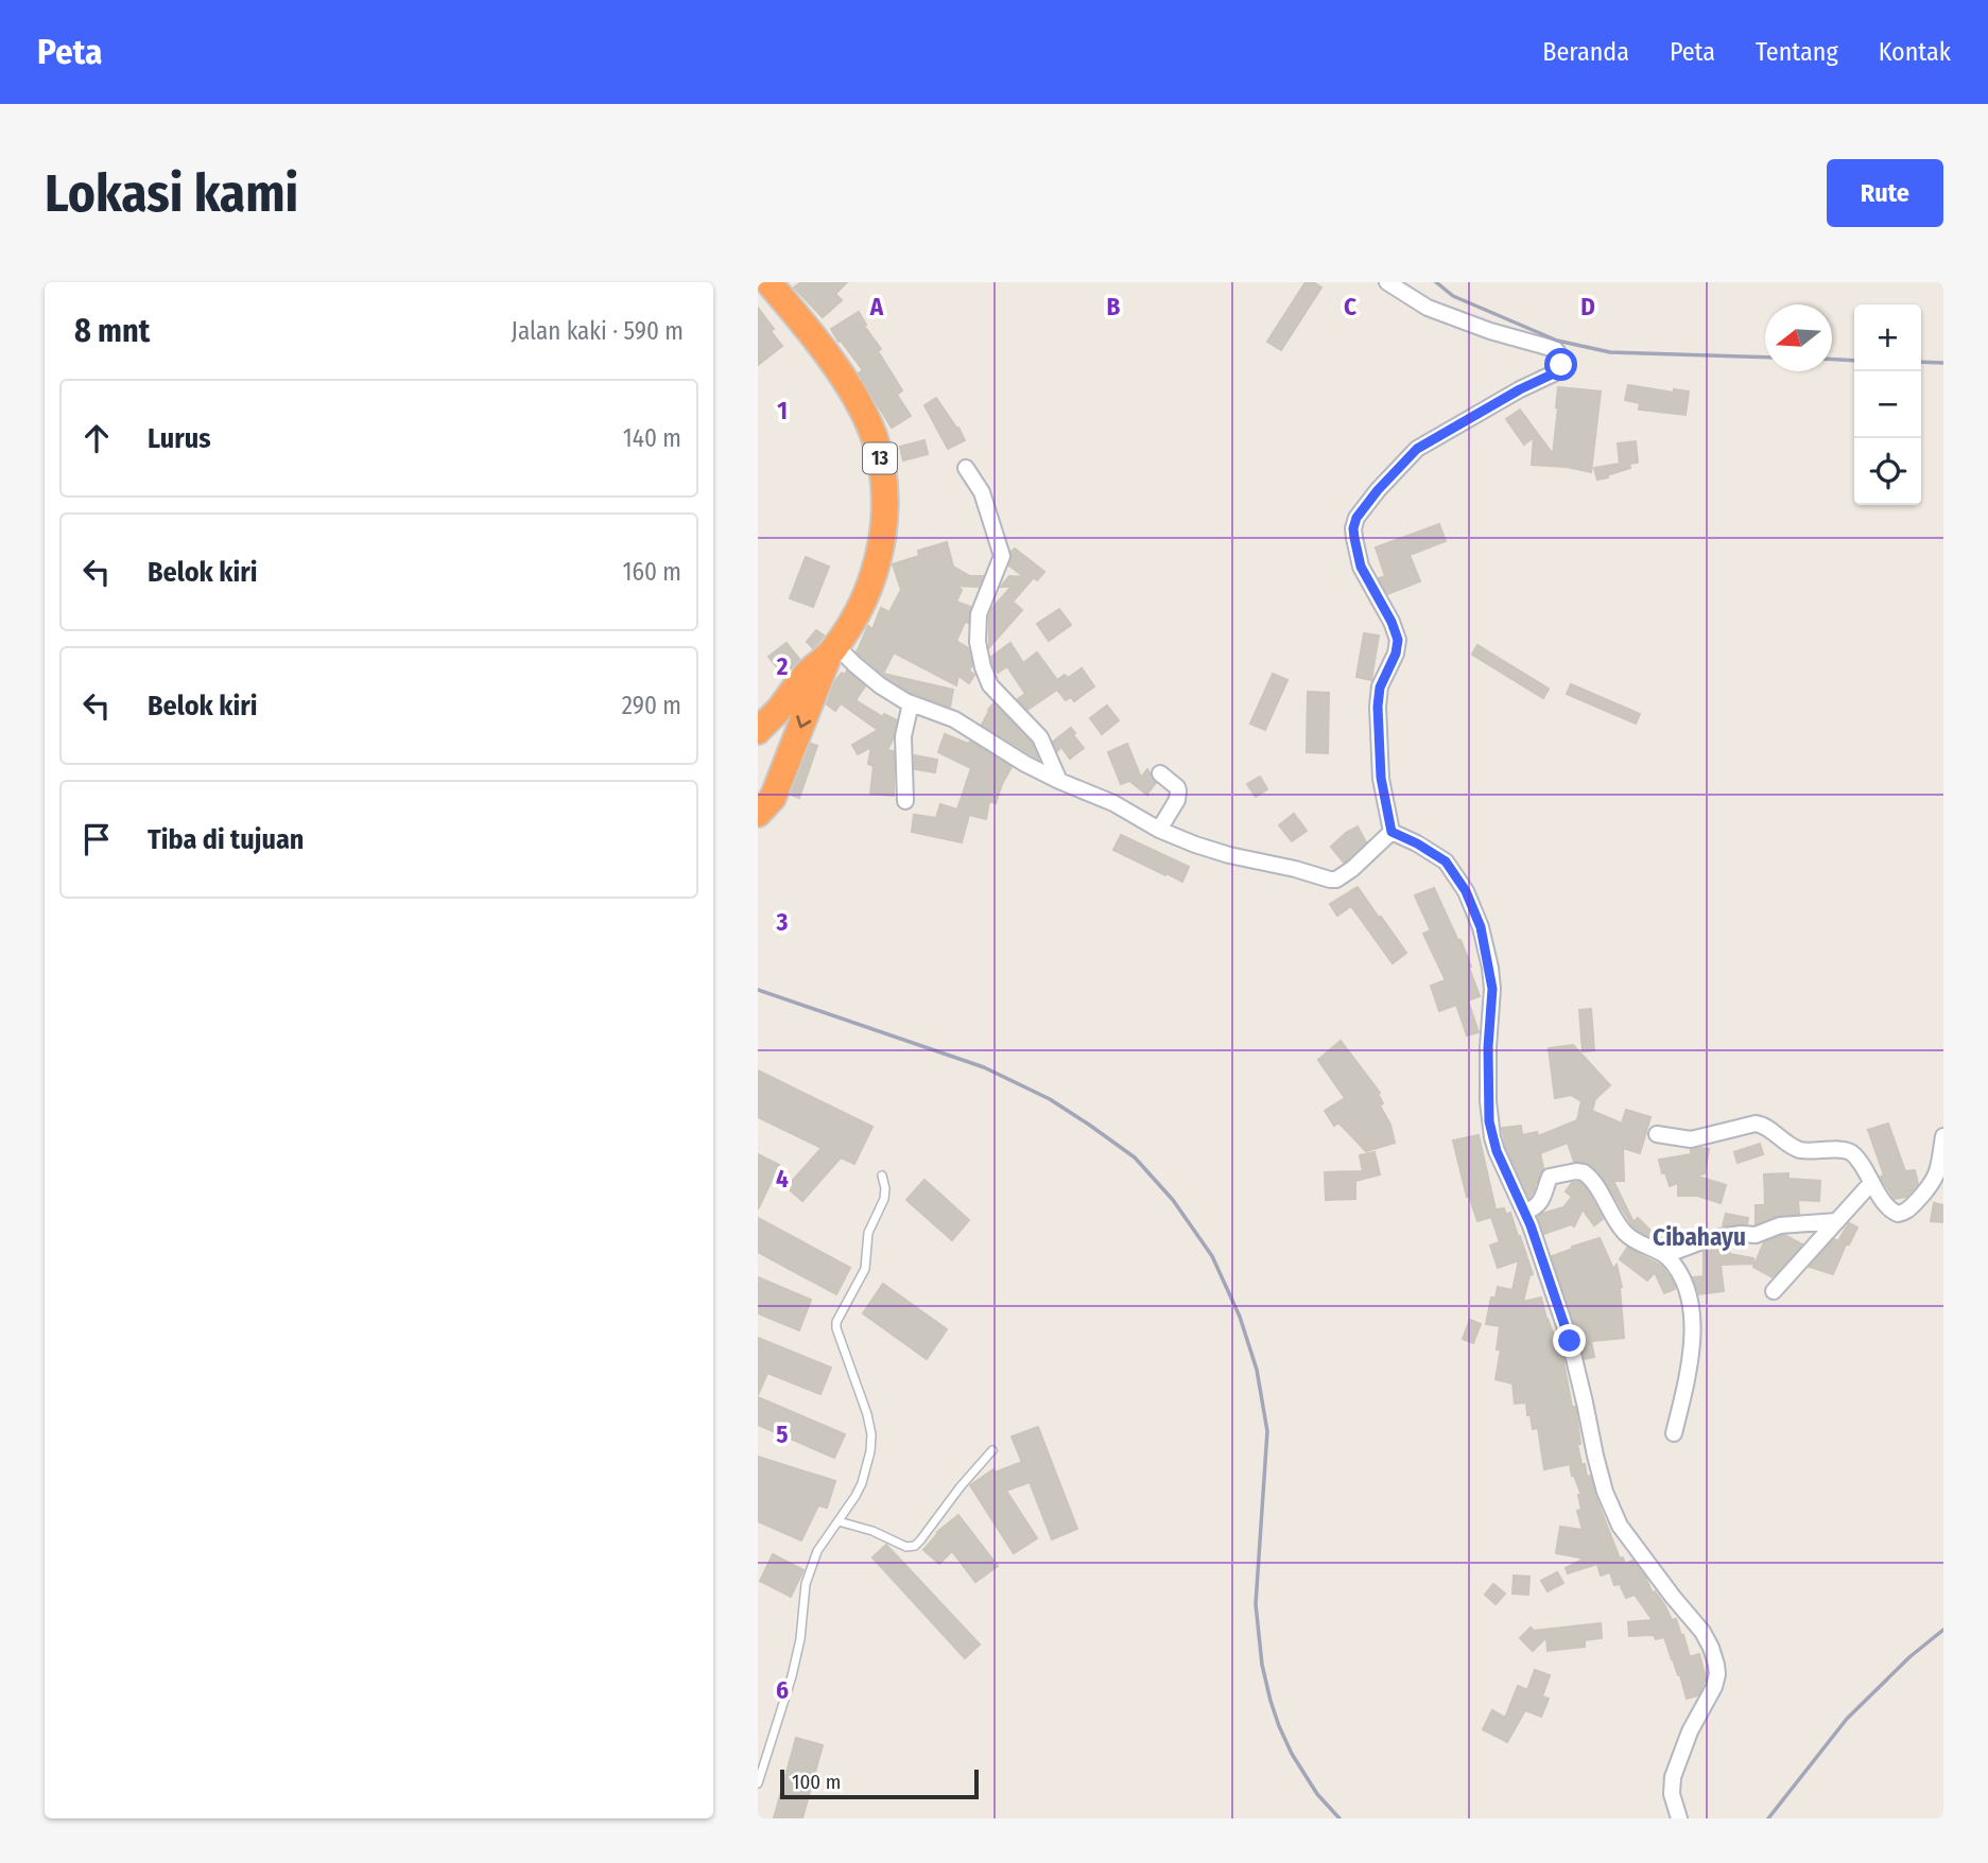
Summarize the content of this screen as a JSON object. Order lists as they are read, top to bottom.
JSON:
{
  "streets": {
    "highway": ["13"]
  },
  "districts": ["Cibahayu"],
  "scale_bar": "100 m",
  "north": "left",
  "page": {
    "header": "Peta",
    "nav": [
      "Beranda",
      "Peta",
      "Tentang",
      "Kontak"
    ],
    "buttons": "Rute",
    "title": "Lokasi kami",
    "heading": ["8 mnt", "Jalan kaki · 590 m"],
    "map_buttons": ["+", "−"],
    "list": [
      ["Lurus", "140 m"],
      ["Belok kiri", "160 m"],
      ["Belok kiri", "290 m"],
      "Tiba di tujuan"
    ],
    "scale": "100 m"
  },
  "grid": {
    "columns": [
      "A",
      "B",
      "C",
      "D"
    ],
    "rows": [
      "1",
      "2",
      "3",
      "4",
      "5",
      "6"
    ]
  }
}
